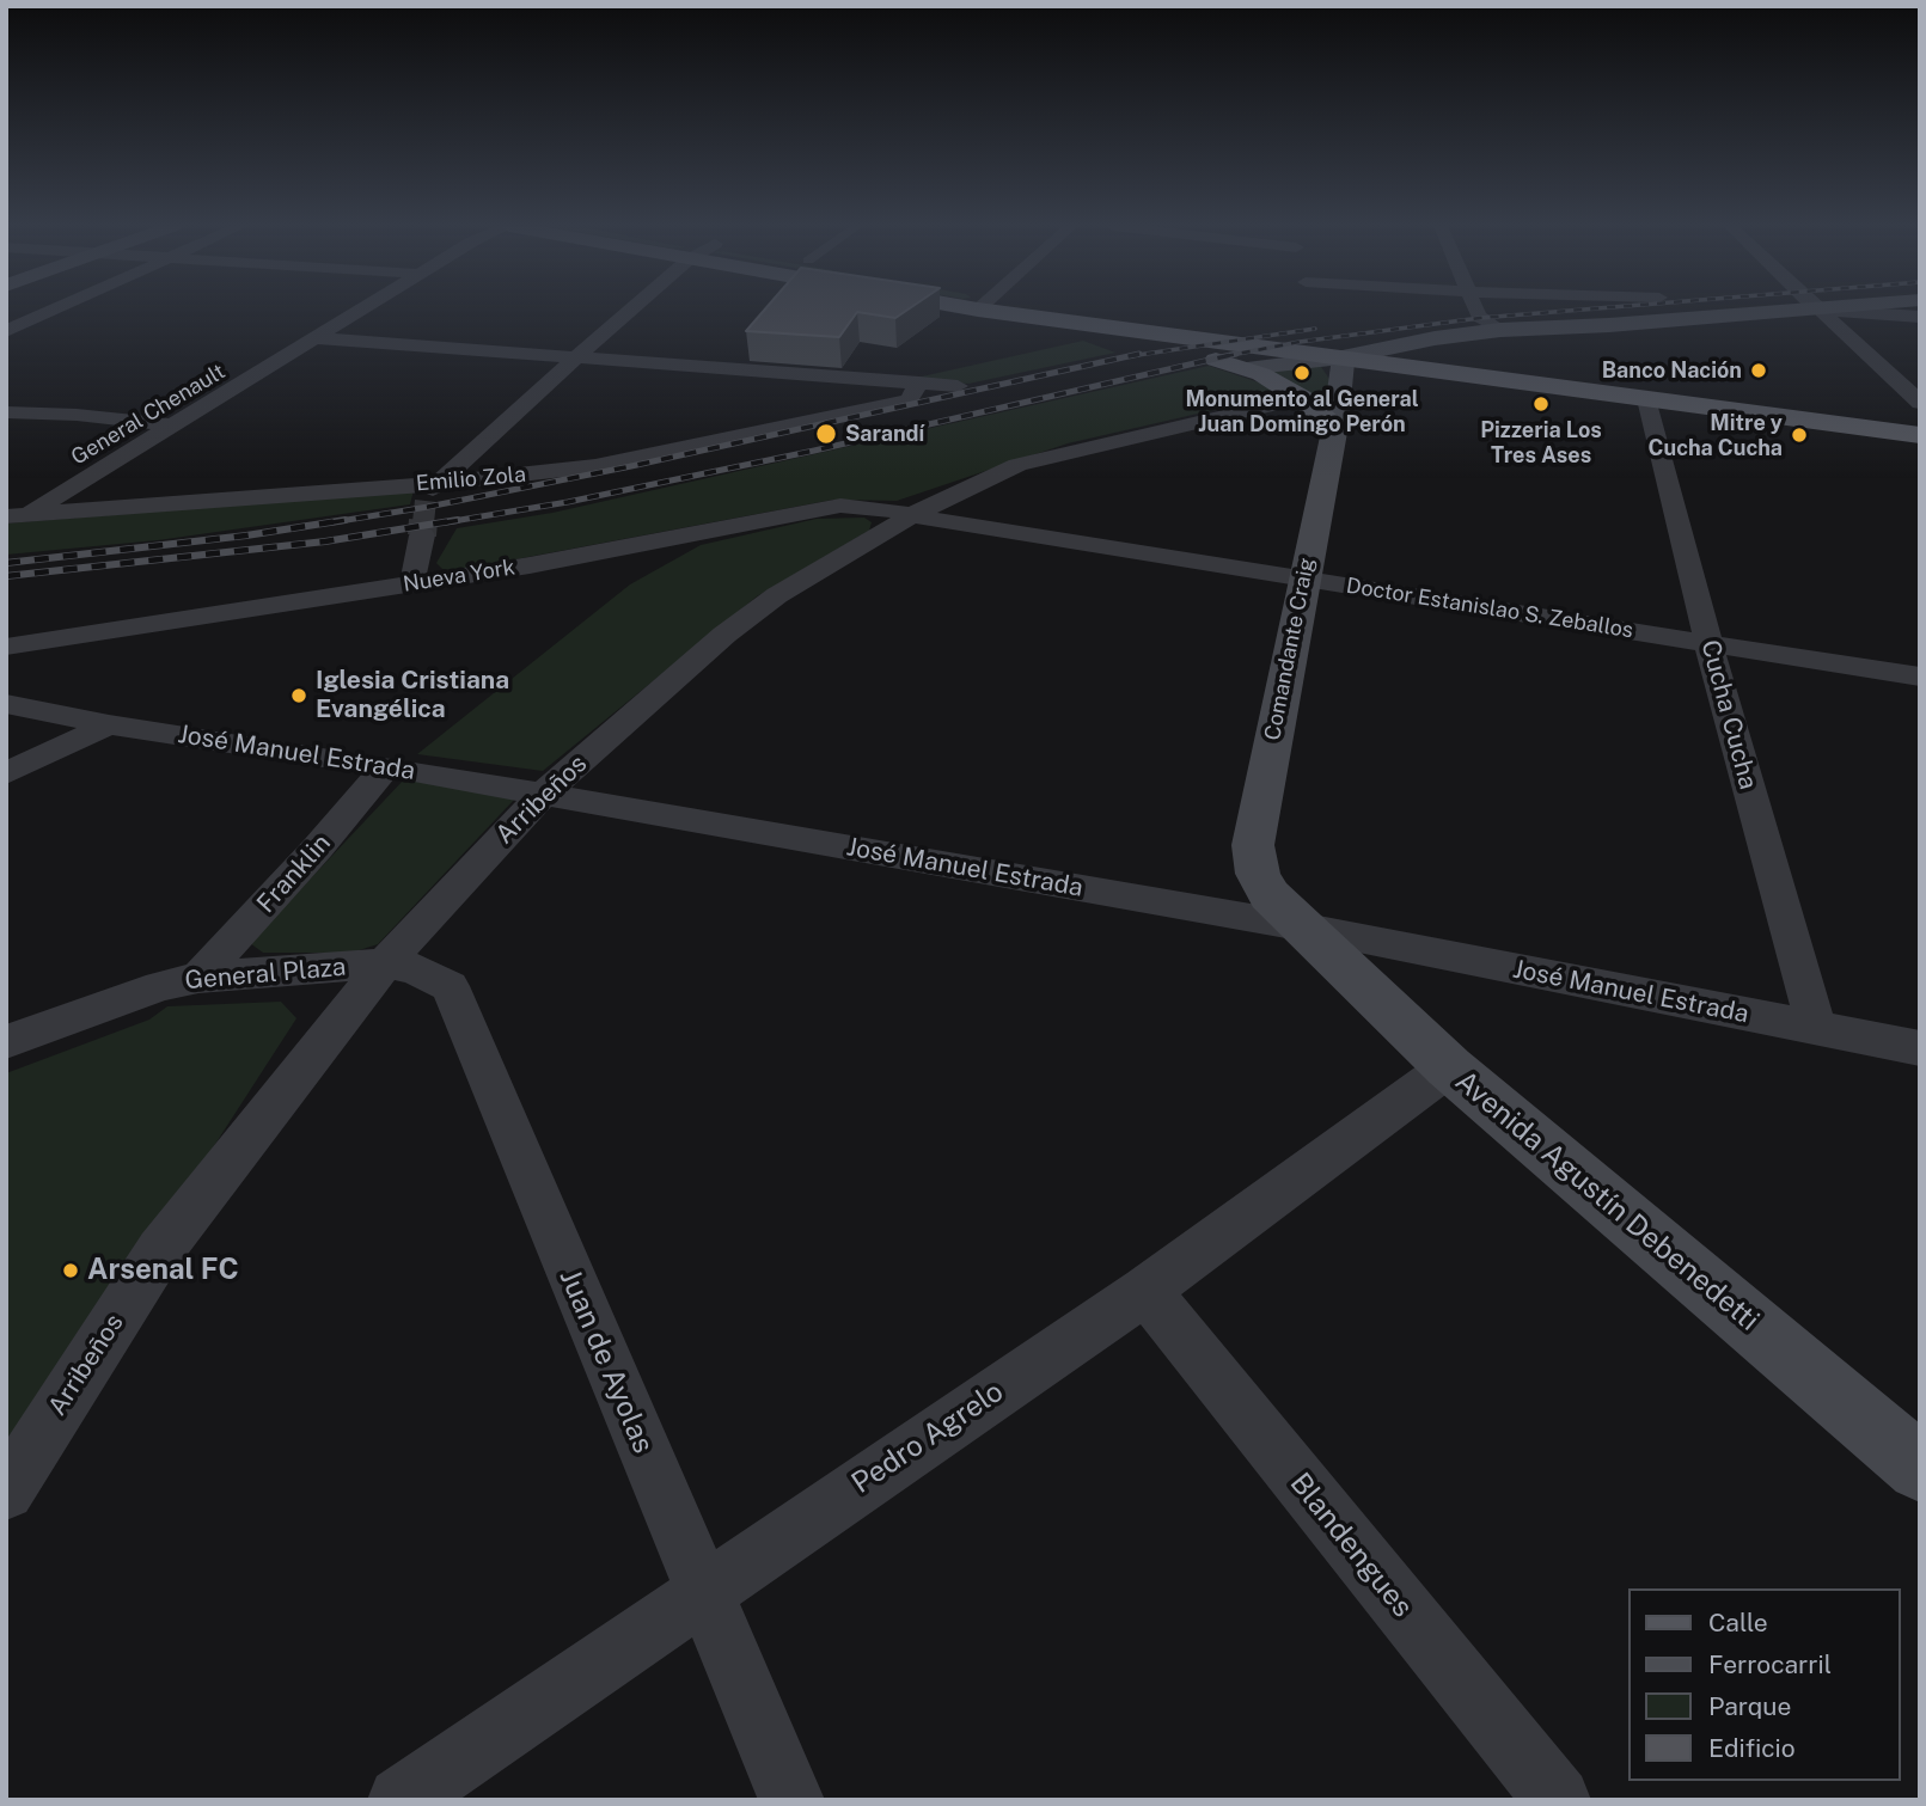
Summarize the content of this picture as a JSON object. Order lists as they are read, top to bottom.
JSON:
{
  "streets": {
    "main road": ["Comandante Craig", "Avenida Agustín Debenedetti"],
    "street": [
      "General Chenault",
      "Emilio Zola",
      "Nueva York",
      "Doctor Estanislao S. Zeballos",
      "Cucha Cucha",
      "José Manuel Estrada",
      "Arribeños",
      "Franklin",
      "General Plaza",
      "Juan de Ayolas",
      "Pedro Agrelo",
      "Blandengues"
    ]
  },
  "crossings": [
    ["General Chenault", "Emilio Zola"],
    ["Nueva York", "Doctor Estanislao S. Zeballos"],
    ["Nueva York", "Arribeños"],
    ["Doctor Estanislao S. Zeballos", "Comandante Craig"],
    ["Doctor Estanislao S. Zeballos", "Cucha Cucha"],
    ["Doctor Estanislao S. Zeballos", "Arribeños"],
    ["Comandante Craig", "José Manuel Estrada"],
    ["Comandante Craig", "Avenida Agustín Debenedetti"],
    ["Cucha Cucha", "José Manuel Estrada"],
    ["José Manuel Estrada", "Arribeños"],
    ["José Manuel Estrada", "Franklin"],
    ["José Manuel Estrada", "Avenida Agustín Debenedetti"],
    ["Arribeños", "General Plaza"],
    ["Arribeños", "Juan de Ayolas"],
    ["Franklin", "General Plaza"],
    ["General Plaza", "Juan de Ayolas"],
    ["Avenida Agustín Debenedetti", "Pedro Agrelo"],
    ["Juan de Ayolas", "Pedro Agrelo"],
    ["Pedro Agrelo", "Blandengues"]
  ],
  "places": [
    "Banco Nación",
    "Monumento al General Juan Domingo Perón",
    "Pizzeria Los Tres Ases",
    "Sarandí",
    "Mitre y Cucha Cucha",
    "Iglesia Cristiana Evangélica",
    "Arsenal FC"
  ],
  "legend": [
    "Calle",
    "Ferrocarril",
    "Parque",
    "Edificio"
  ]
}
